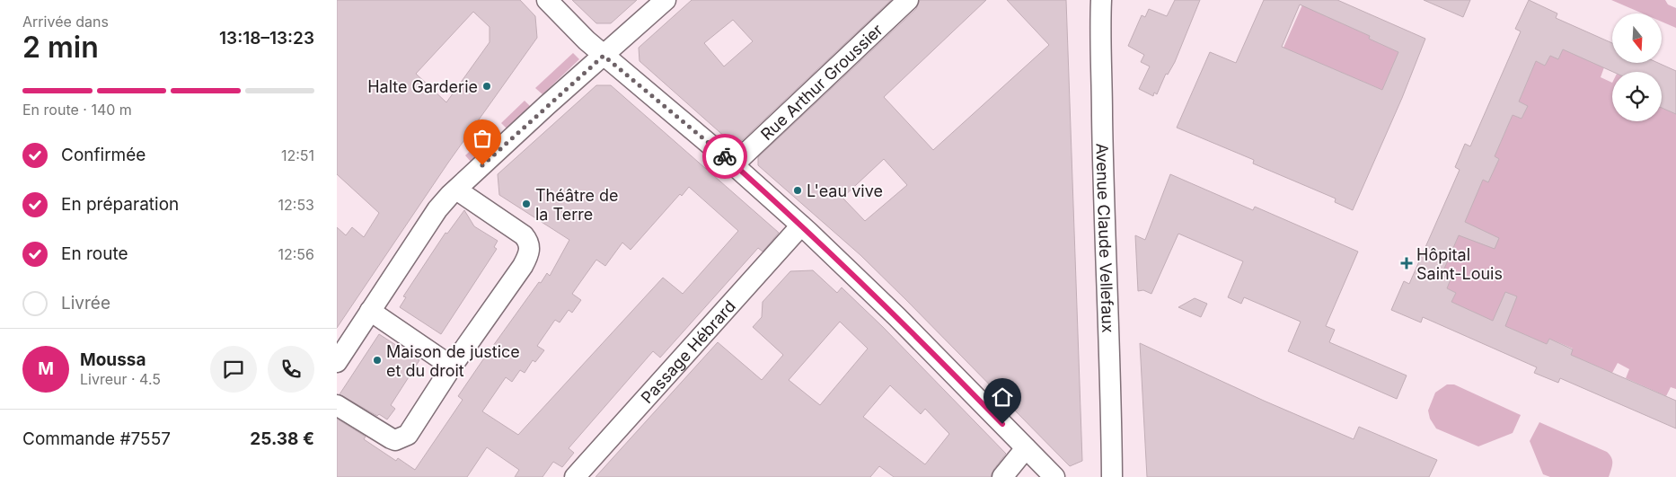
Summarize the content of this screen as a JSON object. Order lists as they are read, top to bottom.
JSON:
{
  "streets": {
    "street": ["Rue Arthur Groussier", "Avenue Claude Vellefaux", "Passage Hébrard"]
  },
  "places": {
    "other": [
      "Halte Garderie",
      "L'eau vive",
      "Théâtre de la Terre",
      "Maison de justice et du droit"
    ],
    "health": ["Hôpital Saint-Louis"]
  },
  "north": "bottom",
  "page": {
    "heading": ["2 min", "Arrivée dans", "13:18–13:23"],
    "panel": [
      "Moussa",
      "Livreur · 4.5",
      "Commande #7557",
      "25.38 €"
    ],
    "bar": "En route · 140 m",
    "list": [
      ["Confirmée", "12:51"],
      ["En préparation", "12:53"],
      ["En route", "12:56"],
      "Livrée"
    ],
    "round": "M"
  }
}
